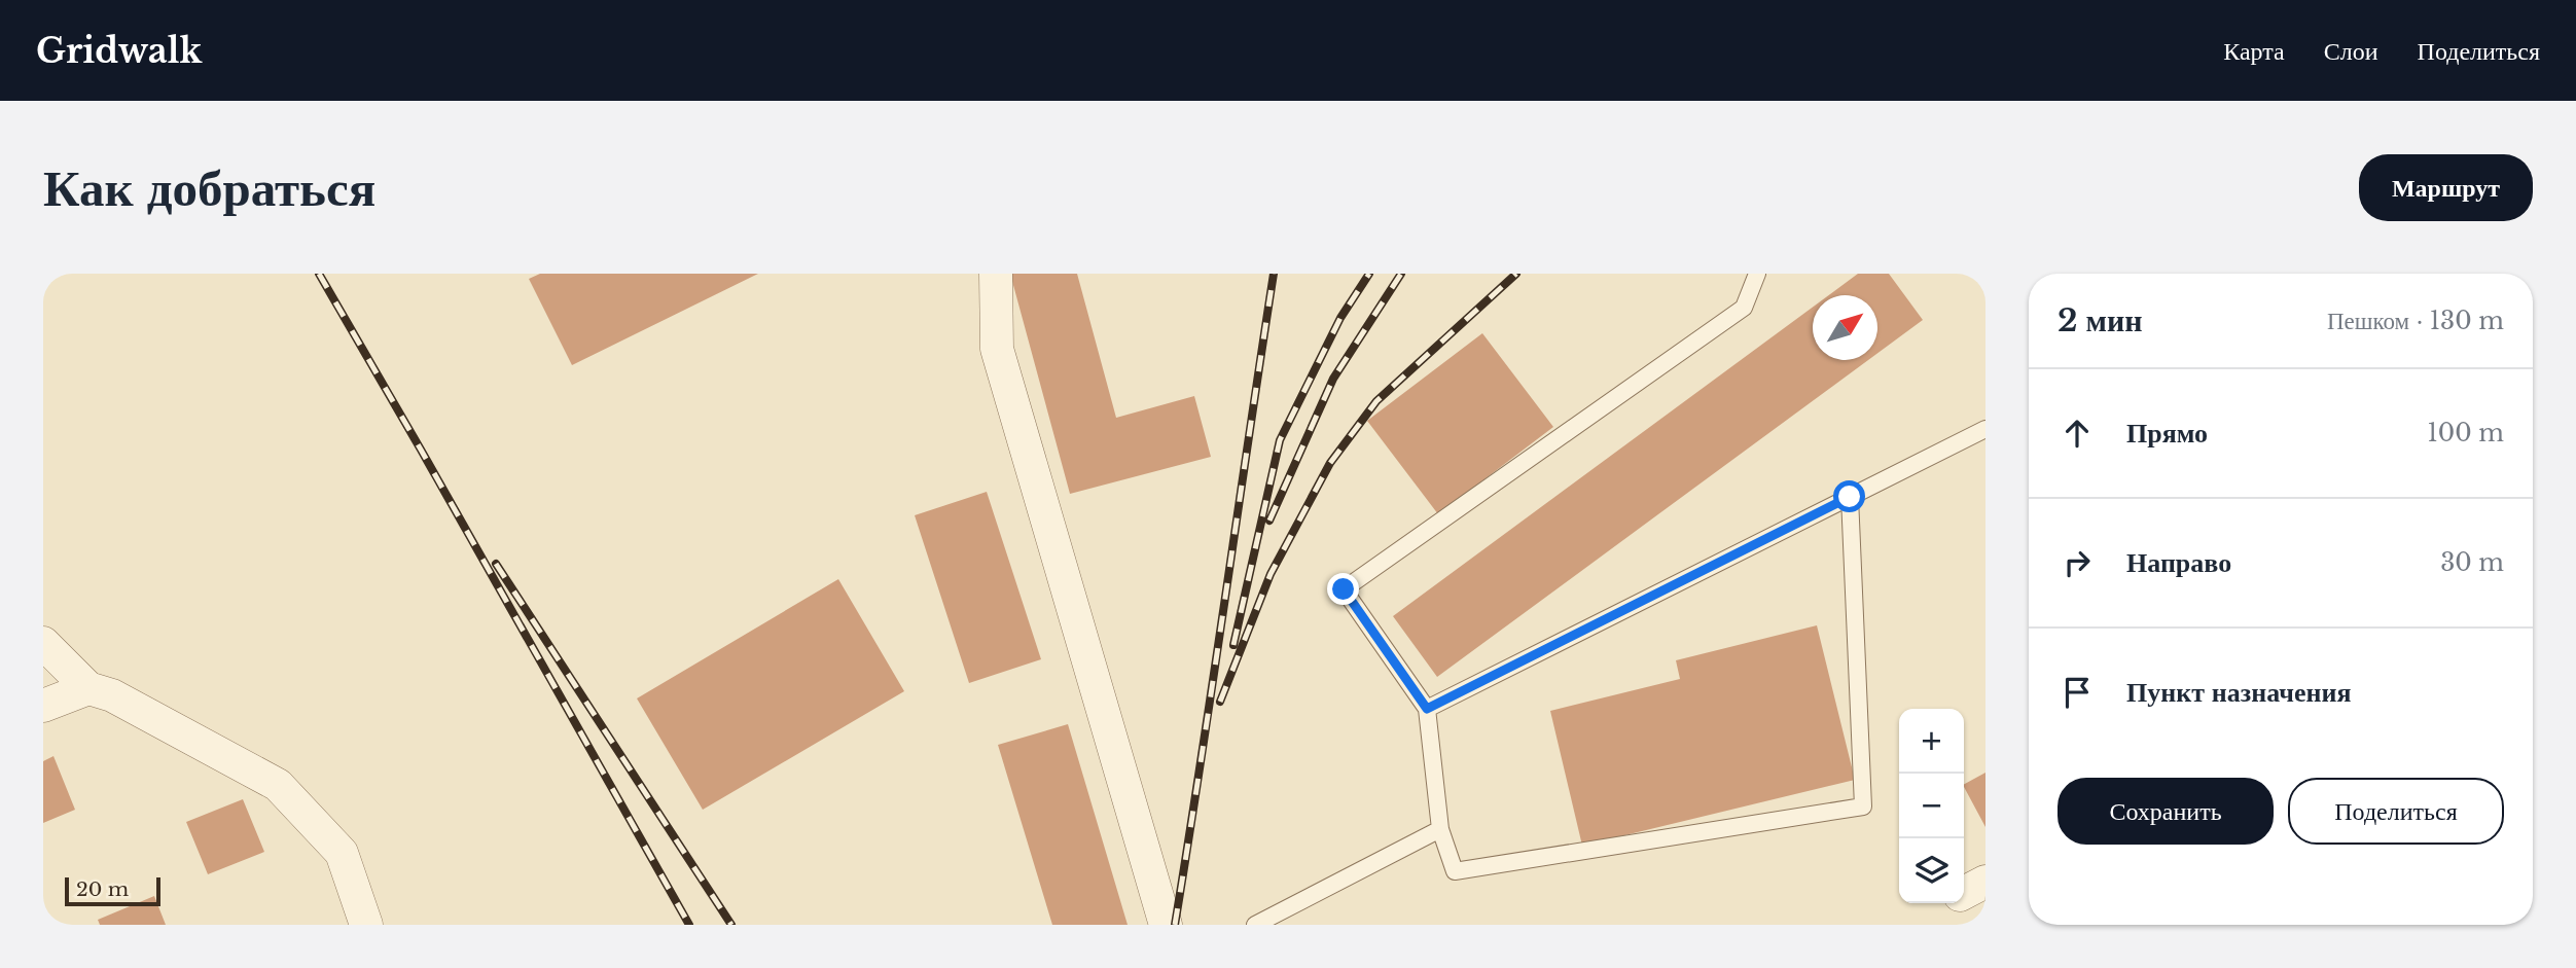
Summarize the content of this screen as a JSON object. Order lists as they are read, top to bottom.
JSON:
{
  "scale_bar": "20 m",
  "north": "top right",
  "page": {
    "header": "Gridwalk",
    "nav": ["Карта", "Слои", "Поделиться"],
    "buttons": [
      "Маршрут",
      ["Сохранить", "Поделиться"]
    ],
    "title": "Как добраться",
    "heading": ["2 мин", "Пешком · 130 m"],
    "list": [
      ["Прямо", "100 m"],
      ["Направо", "30 m"],
      "Пункт назначения"
    ],
    "map_buttons": ["+", "−"],
    "scale": "20 m"
  }
}
